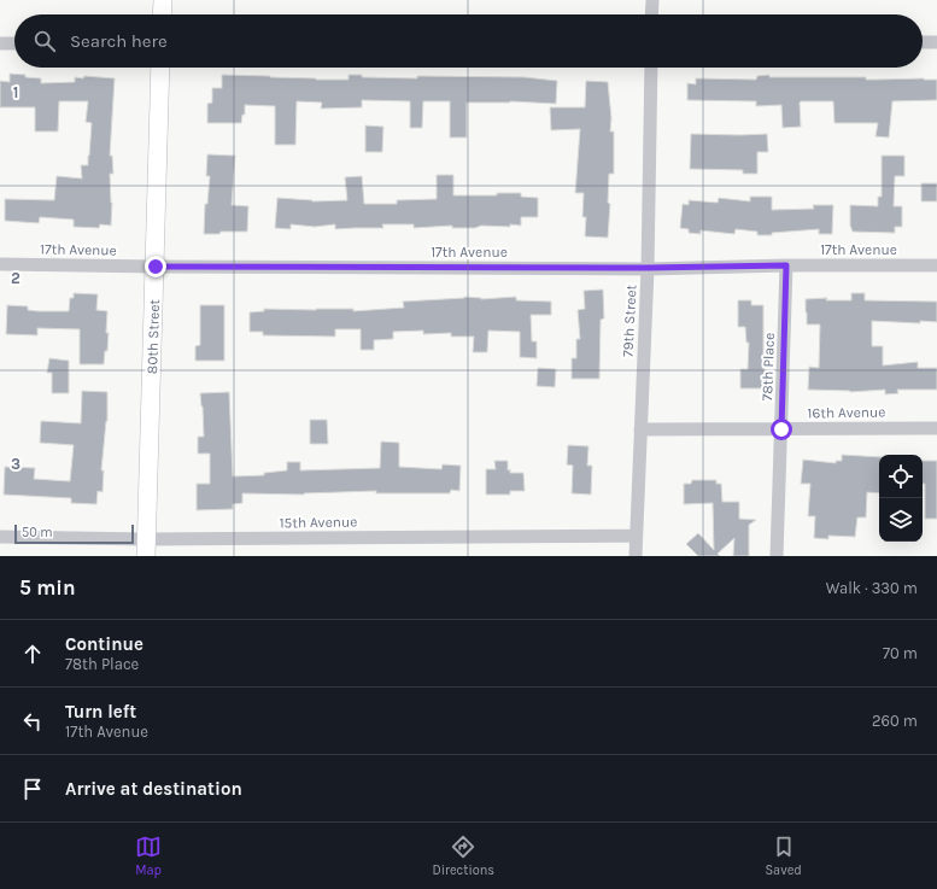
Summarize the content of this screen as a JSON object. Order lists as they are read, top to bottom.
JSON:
{
  "streets": {
    "street": [
      "17th Avenue",
      "79th Street",
      "80th Street",
      "78th Place",
      "16th Avenue",
      "15th Avenue"
    ]
  },
  "crossings": [
    ["17th Avenue", "79th Street"],
    ["17th Avenue", "80th Street"],
    ["17th Avenue", "78th Place"],
    ["79th Street", "16th Avenue"],
    ["79th Street", "15th Avenue"],
    ["80th Street", "15th Avenue"],
    ["78th Place", "16th Avenue"]
  ],
  "scale_bar": "50 m",
  "page": {
    "search": "Search here",
    "scale": "50 m",
    "heading": ["5 min", "Walk · 330 m"],
    "list": [
      ["Continue", "78th Place", "70 m"],
      ["Turn left", "17th Avenue", "260 m"],
      "Arrive at destination"
    ],
    "nav": ["Map", "Directions", "Saved"]
  },
  "grid": {
    "rows": ["1", "2", "3"]
  }
}
